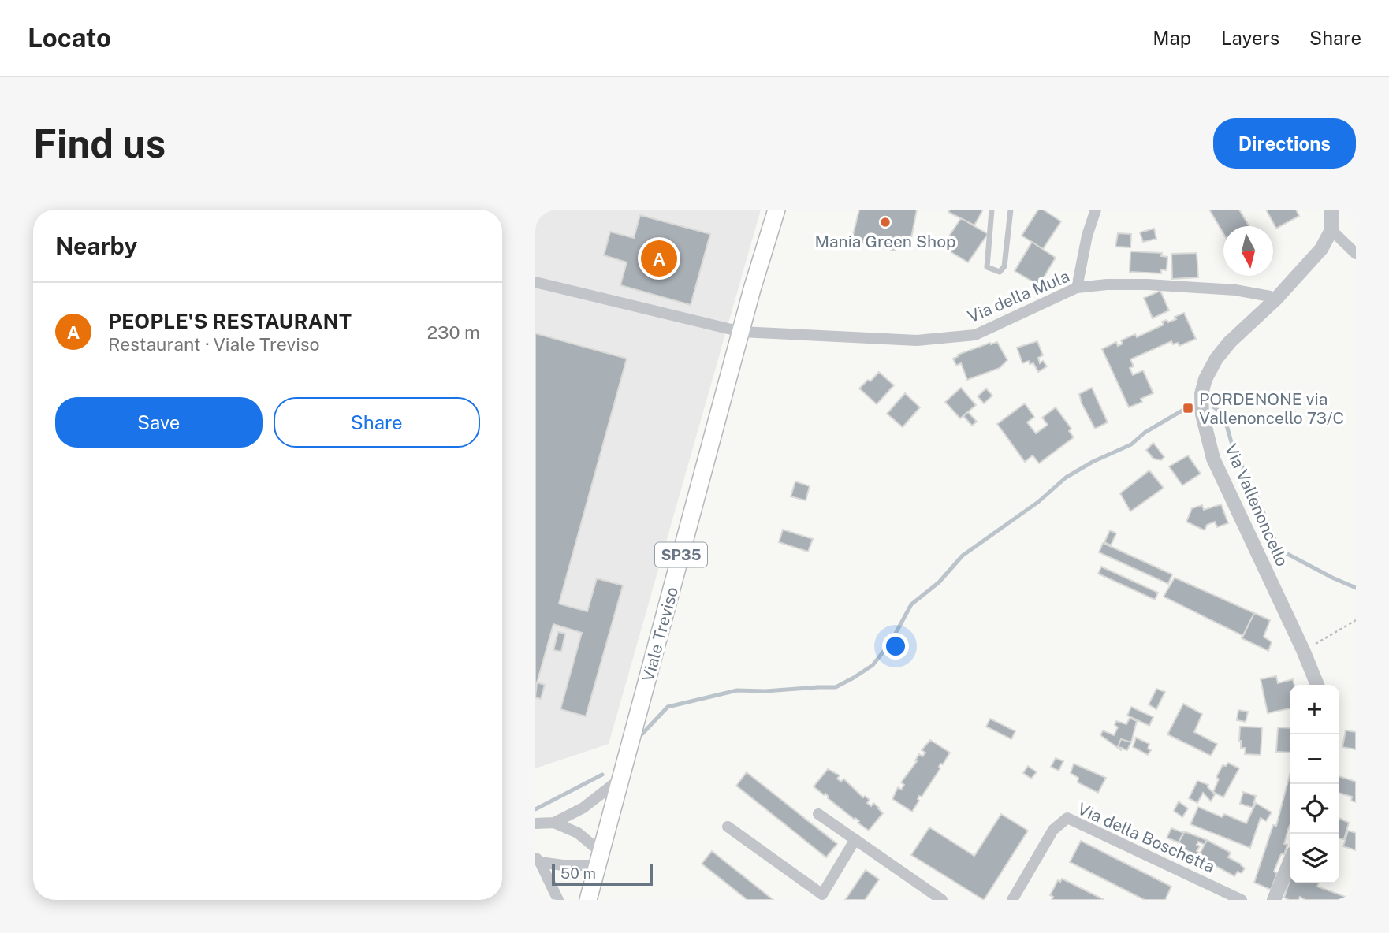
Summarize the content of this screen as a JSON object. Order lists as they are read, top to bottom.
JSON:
{
  "streets": {
    "main road": ["SP35", "Viale Treviso"],
    "street": ["Via della Mula", "Via Vallenoncello", "Via della Boschetta"]
  },
  "crossings": [
    ["Via della Mula", "Via Vallenoncello"],
    ["Via della Mula", "Viale Treviso"]
  ],
  "places": {
    "other": ["Mania Green Shop"],
    "transit": ["PORDENONE via Vallenoncello 73/C"]
  },
  "scale_bar": "50 m",
  "north": "bottom",
  "page": {
    "header": "Locato",
    "nav": ["Map", "Layers", "Share"],
    "buttons": [
      "Directions",
      ["Save", "Share"]
    ],
    "title": "Find us",
    "heading": "Nearby",
    "pins": "A",
    "list": [
      {
        "mark": "A",
        "name": "PEOPLE'S RESTAURANT",
        "note": "Restaurant · Viale Treviso",
        "value": "230 m"
      }
    ],
    "map_buttons": ["+", "−"],
    "scale": "50 m"
  }
}
